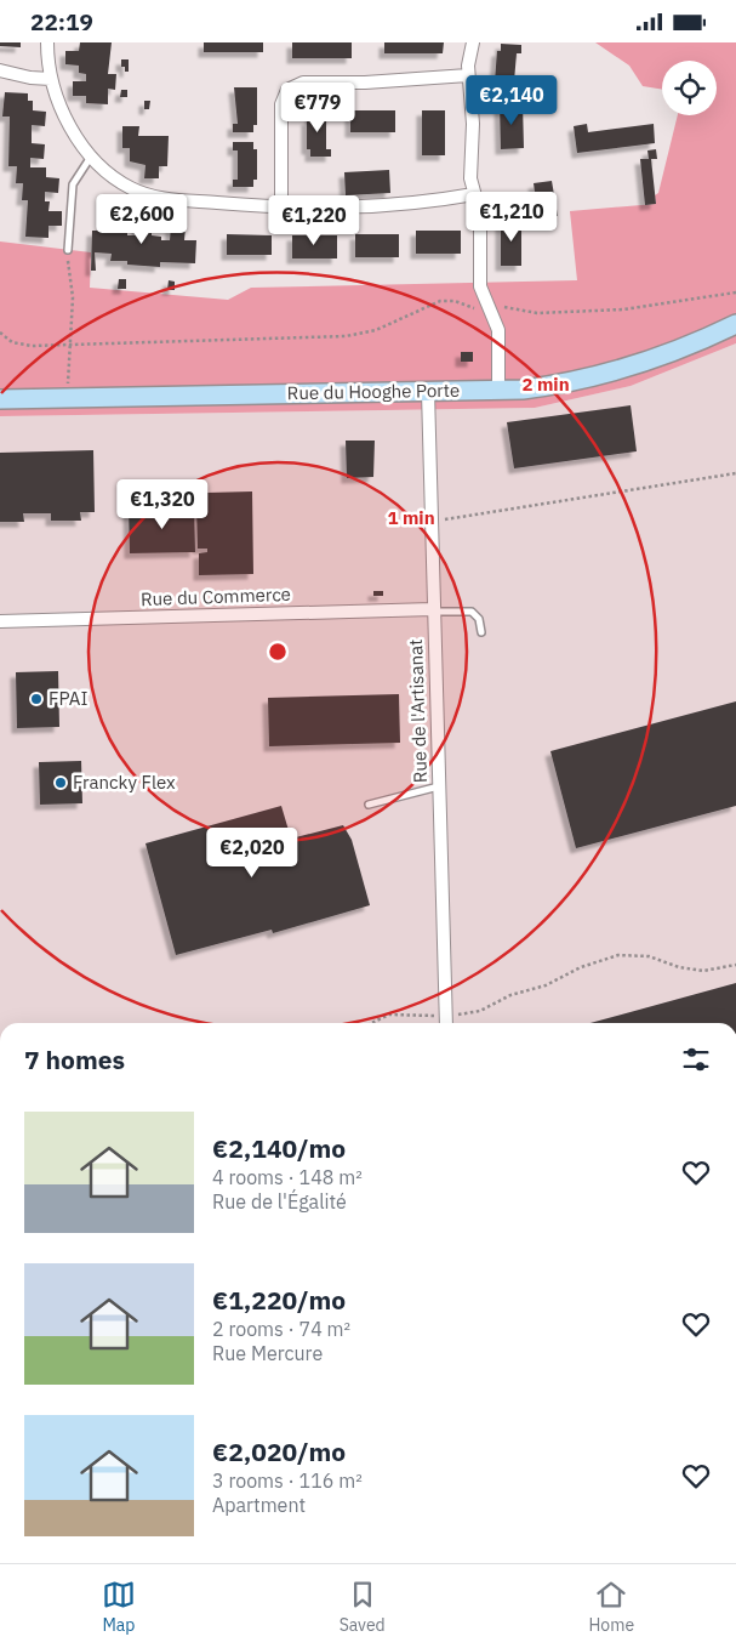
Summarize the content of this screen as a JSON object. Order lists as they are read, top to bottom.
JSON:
{
  "streets": {
    "street": ["Rue du Hooghe Porte", "Rue du Commerce", "Rue de l'Artisanat"]
  },
  "crossings": [
    ["Rue du Hooghe Porte", "Rue de l'Artisanat"],
    ["Rue du Commerce", "Rue de l'Artisanat"]
  ],
  "places": ["FPAI", "Francky Flex"],
  "page": {
    "status": "22:19",
    "price": [
      "€2,140",
      "€779",
      "€1,210",
      "€2,600",
      "€1,220",
      "€1,320",
      "€2,020"
    ],
    "heading": "7 homes",
    "list": [
      {
        "name": "€2,140/mo",
        "note": "4 rooms · 148 m² · Rue de l'Égalité"
      },
      {
        "name": "€1,220/mo",
        "note": "2 rooms · 74 m² · Rue Mercure"
      },
      {
        "name": "€2,020/mo",
        "note": "3 rooms · 116 m² · Apartment"
      }
    ],
    "tabs": ["Map", "Saved", "Home"]
  },
  "rings": ["2 min", "1 min"]
}
